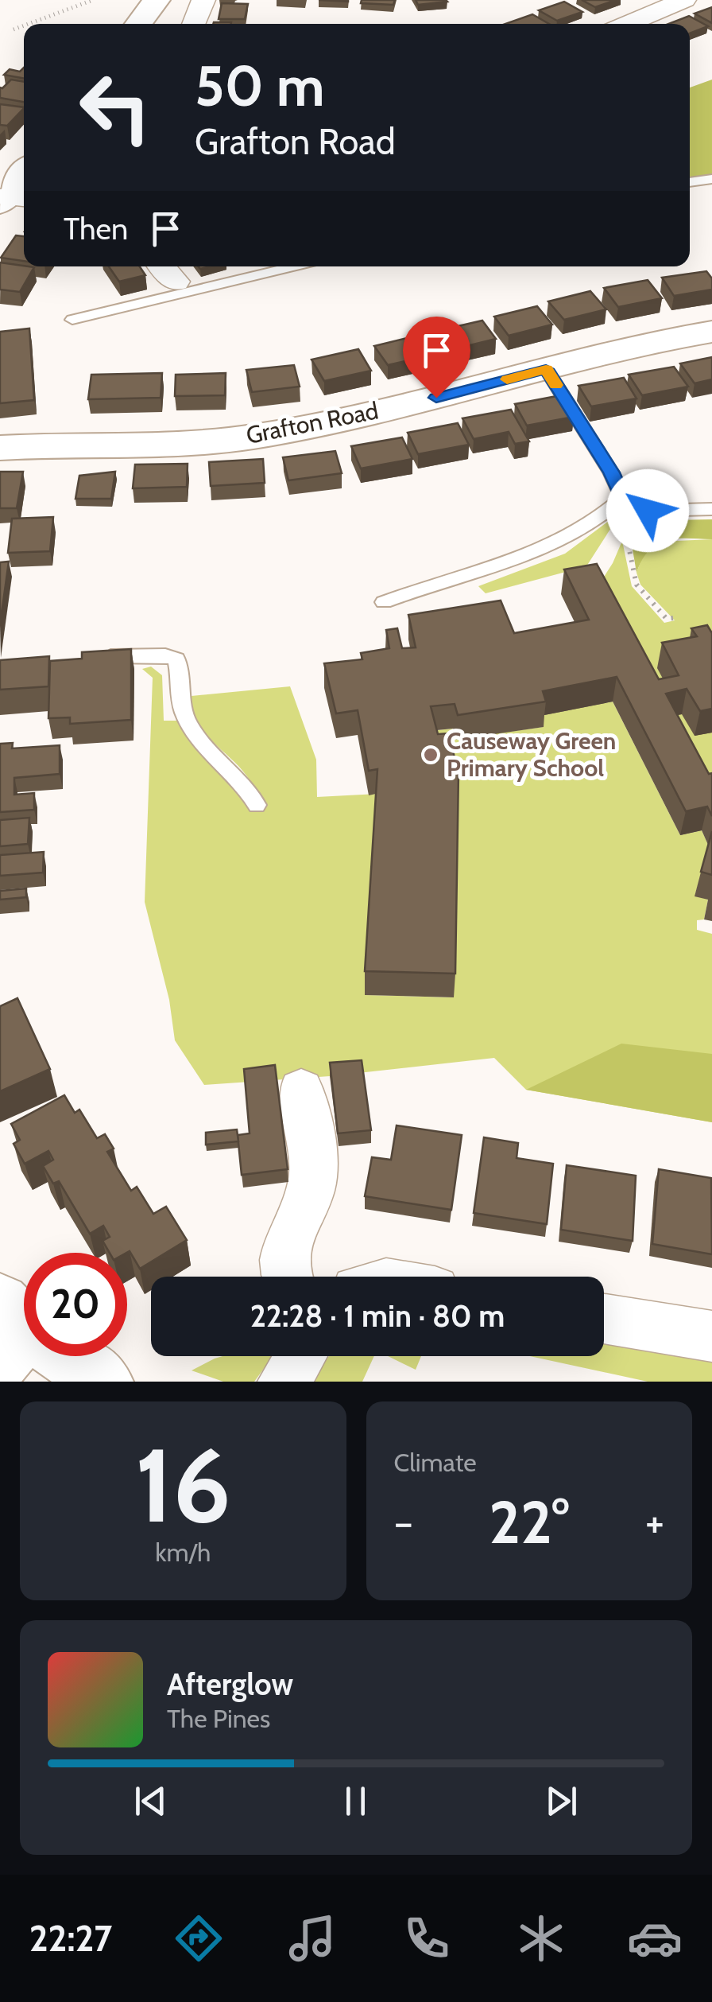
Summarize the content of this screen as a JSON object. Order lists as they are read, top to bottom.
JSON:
{
  "streets": {
    "street": ["Grafton Road"]
  },
  "places": ["Causeway Green Primary School"],
  "page": {
    "turn": ["50 m", "Grafton Road"],
    "then": "Then",
    "limit": "20",
    "trip": "22:28 · 1 min · 80 m",
    "tile": [
      ["16", "km/h"],
      "Climate"
    ],
    "heat": ["−", "22°", "+"],
    "song": ["Afterglow", "The Pines"],
    "tabs": "22:27"
  }
}
